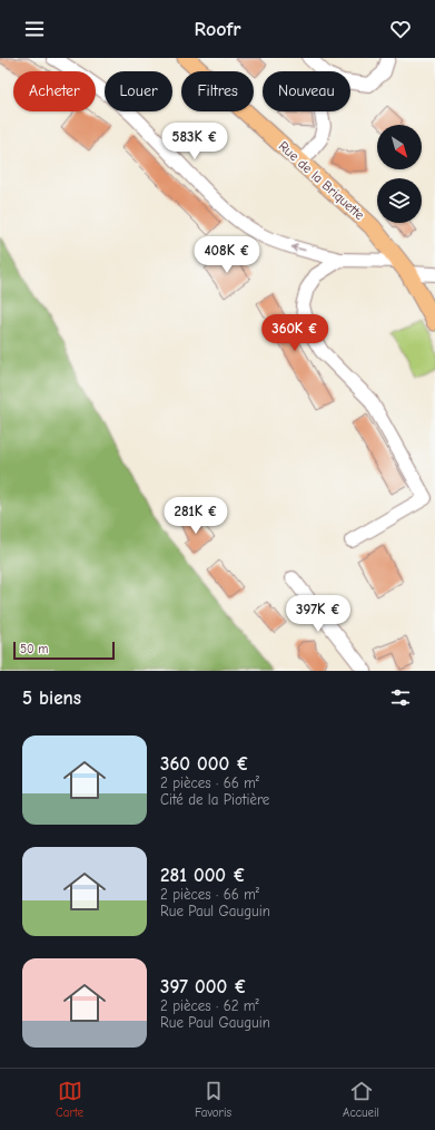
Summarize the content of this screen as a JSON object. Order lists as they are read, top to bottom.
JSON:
{
  "streets": {
    "main road": ["Rue de la Briquette"]
  },
  "scale_bar": "50 m",
  "north": "bottom right",
  "page": {
    "header": "Roofr",
    "chip": [
      "Acheter",
      "Louer",
      "Filtres",
      "Nouveau"
    ],
    "price": [
      "583K €",
      "408K €",
      "360K €",
      "281K €",
      "397K €"
    ],
    "scale": "50 m",
    "heading": "5 biens",
    "list": [
      {
        "name": "360 000 €",
        "note": "2 pièces · 66 m² · Cité de la Piotière"
      },
      {
        "name": "281 000 €",
        "note": "2 pièces · 66 m² · Rue Paul Gauguin"
      },
      {
        "name": "397 000 €",
        "note": "2 pièces · 62 m² · Rue Paul Gauguin"
      }
    ],
    "tabs": ["Carte", "Favoris", "Accueil"]
  }
}
